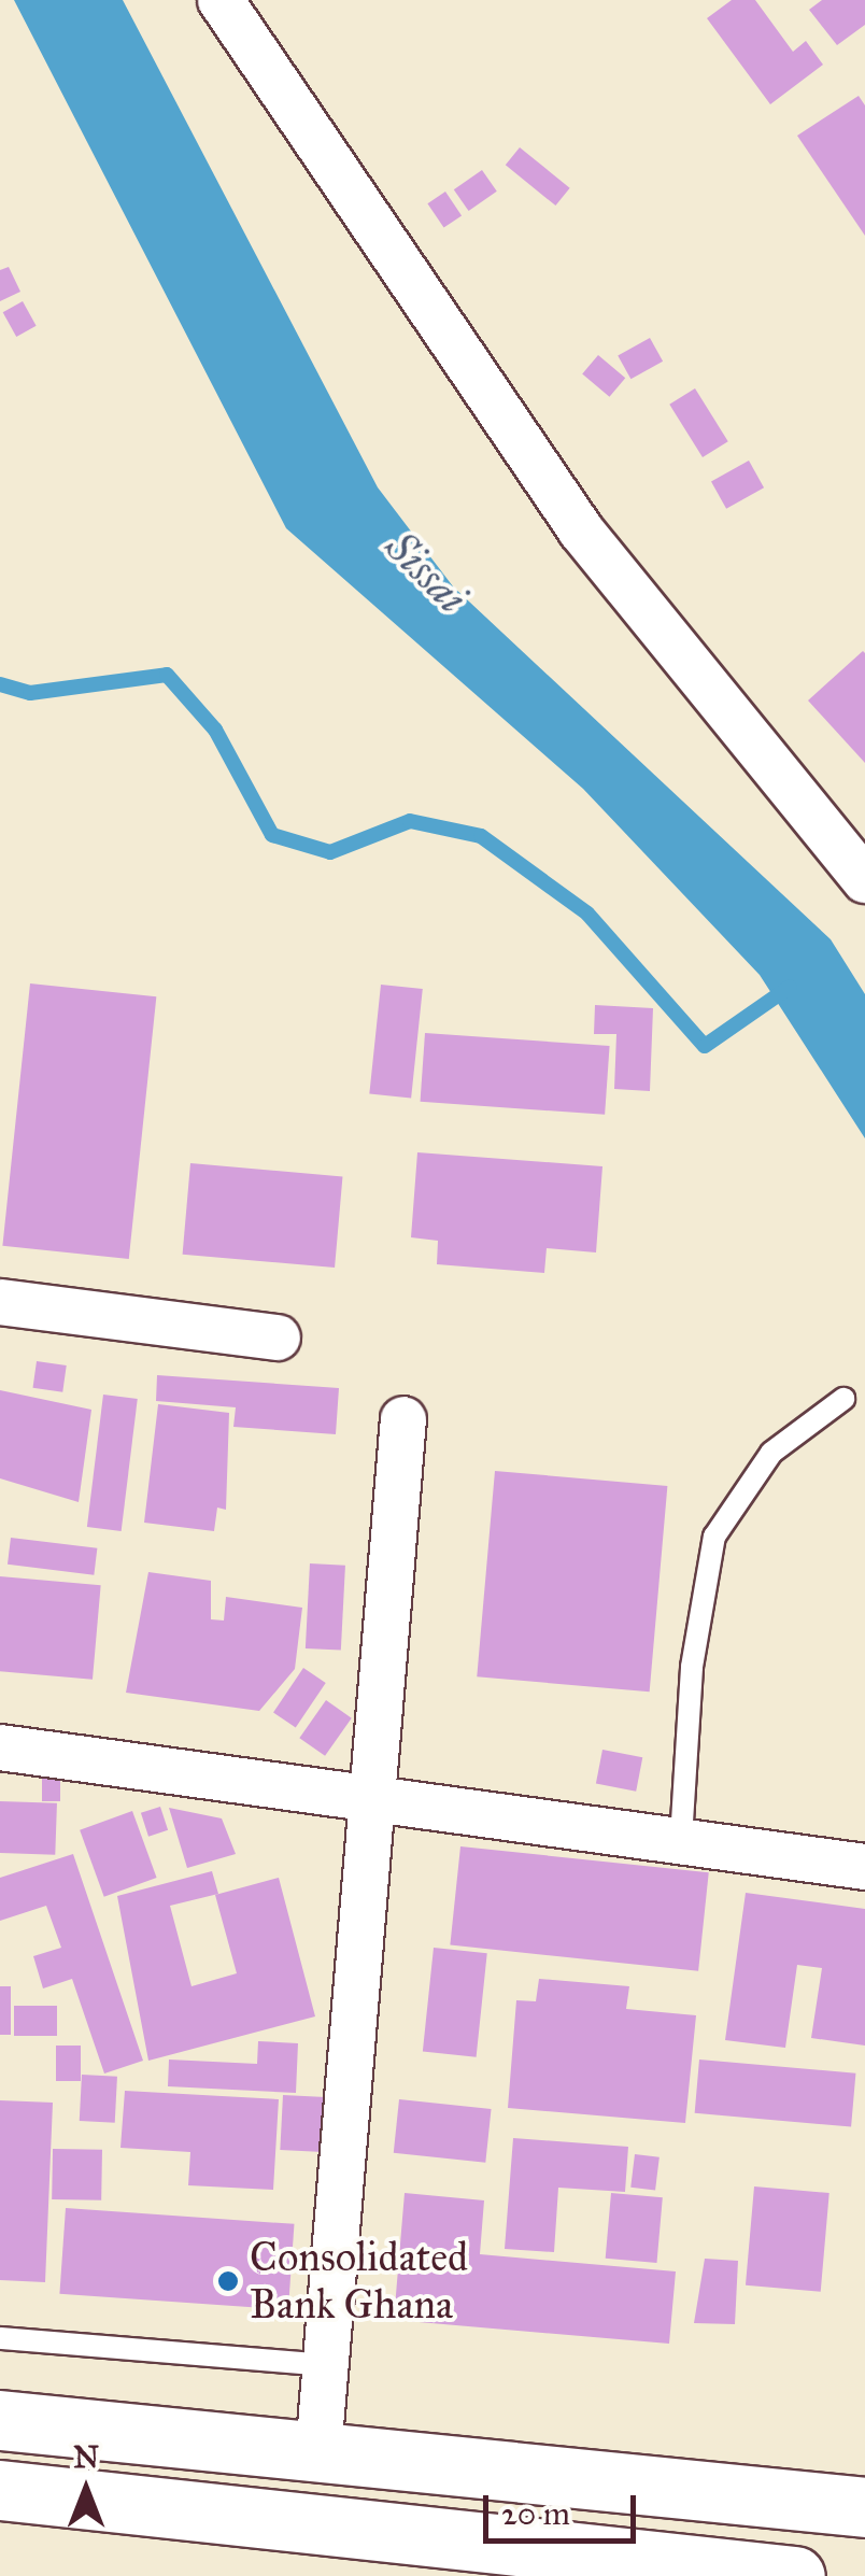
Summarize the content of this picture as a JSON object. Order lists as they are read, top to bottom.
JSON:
{
  "water": ["Sissai"],
  "places": ["Consolidated Bank Ghana"],
  "scale_bar": "20 m",
  "north": "top"
}
